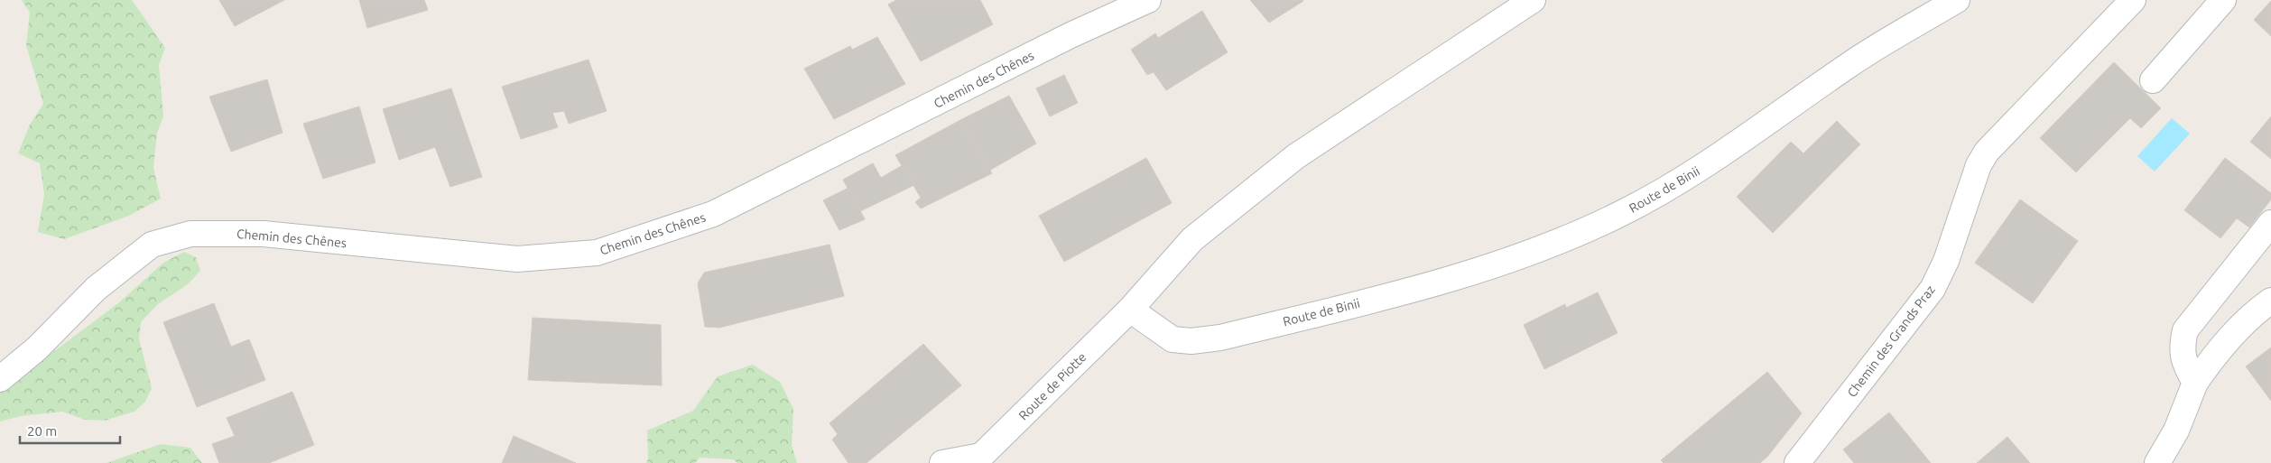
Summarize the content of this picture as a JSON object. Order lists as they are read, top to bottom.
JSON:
{
  "streets": {
    "street": [
      "Chemin des Chênes",
      "Route de Binii",
      "Chemin des Grands Praz",
      "Route de Piotte"
    ]
  },
  "crossings": [
    ["Route de Binii", "Route de Piotte"]
  ],
  "scale_bar": "20 m"
}
